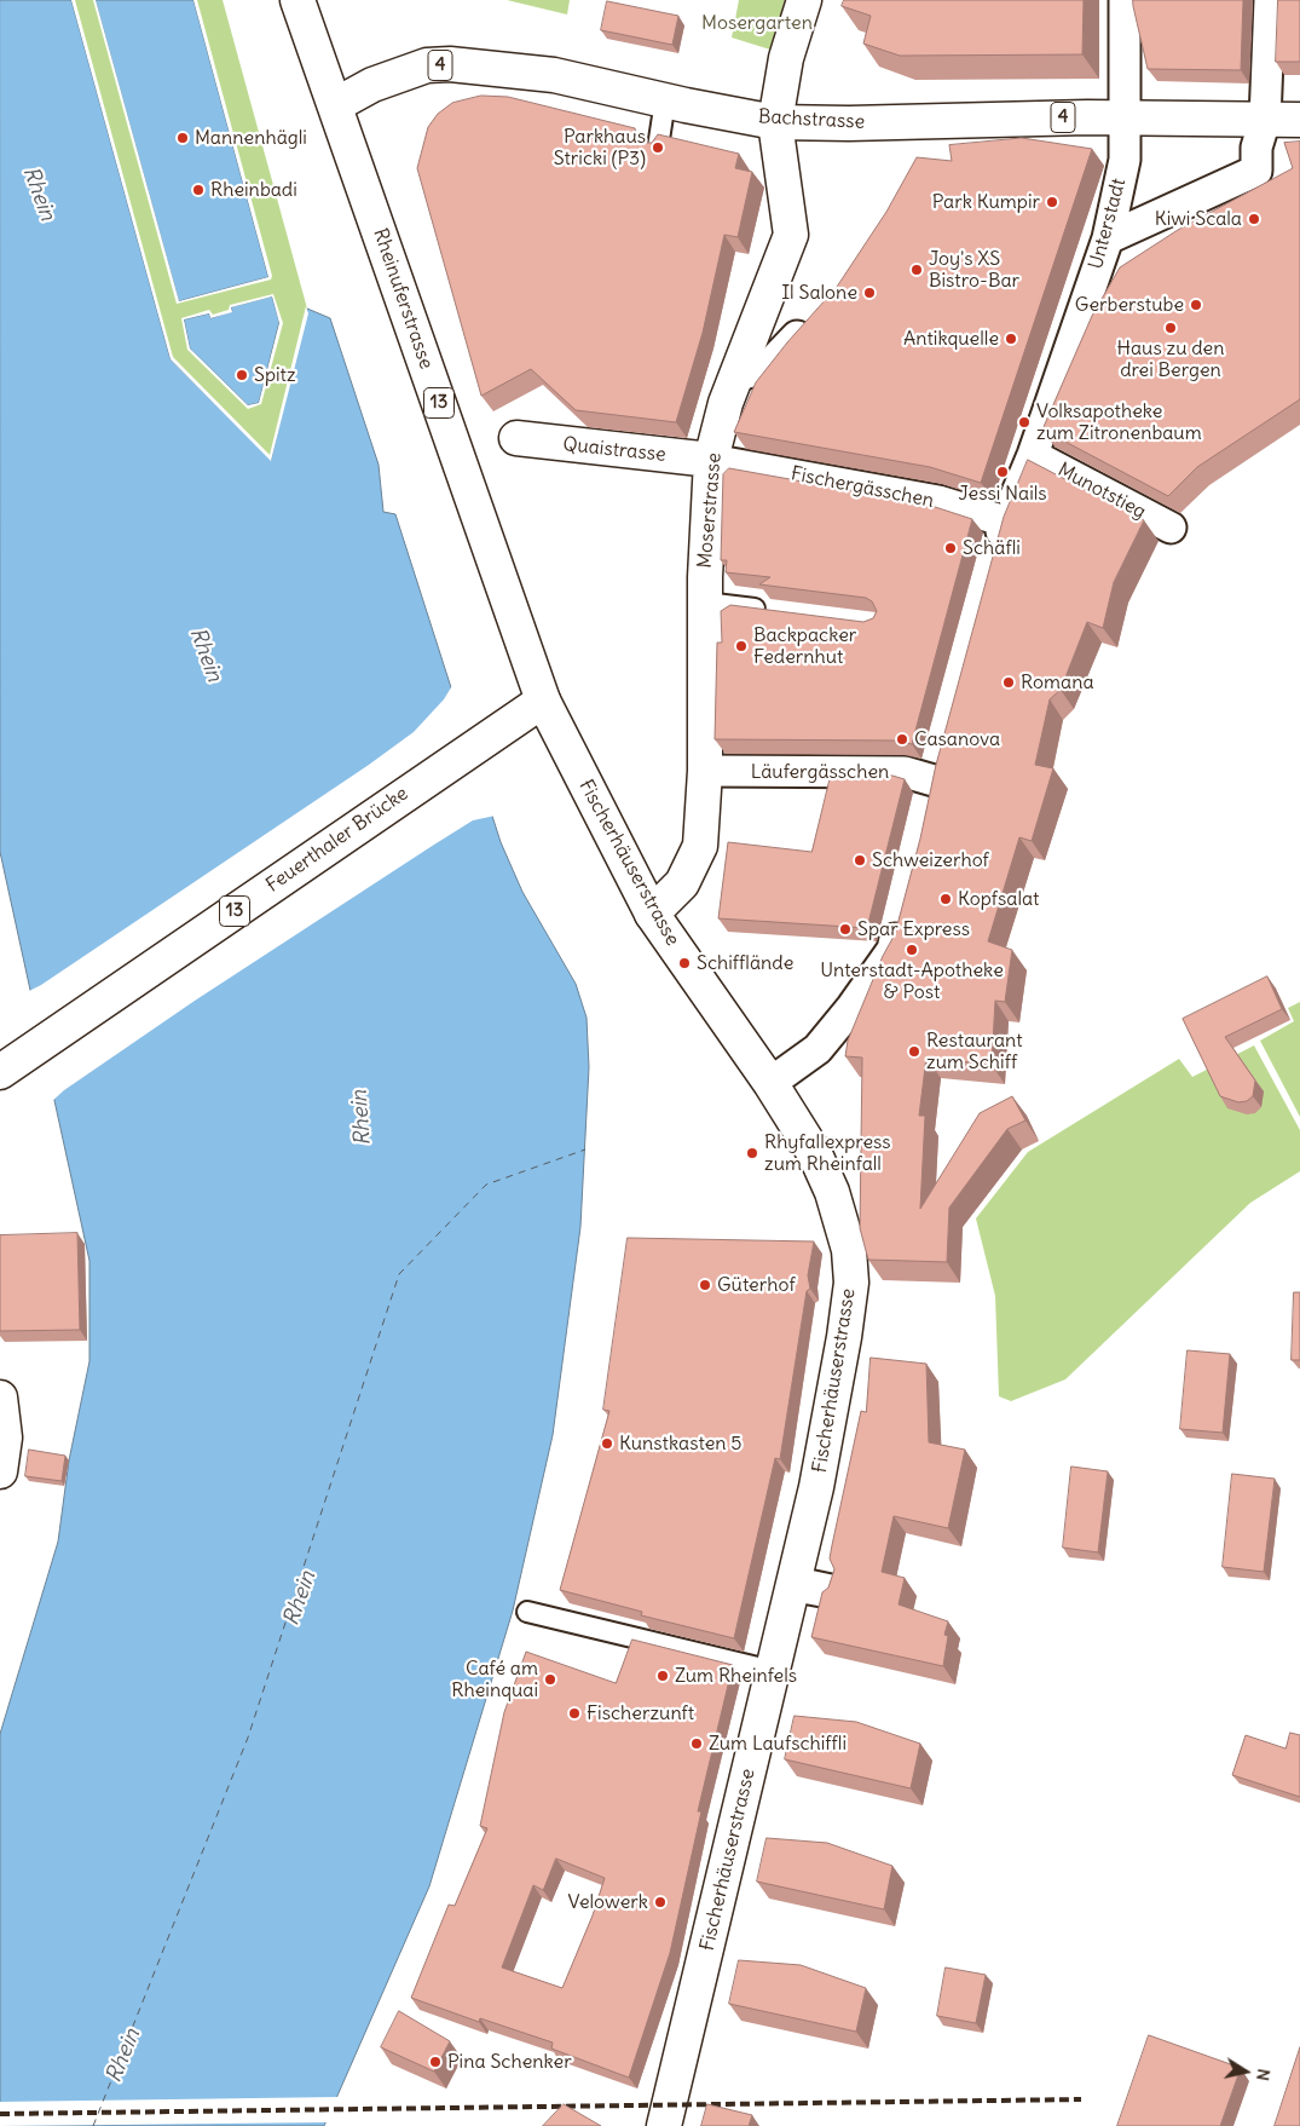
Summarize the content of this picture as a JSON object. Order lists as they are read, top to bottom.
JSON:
{
  "streets": {
    "main road": [
      "4",
      "Bachstrasse",
      "Rheinuferstrasse",
      "13",
      "Quaistrasse",
      "Moserstrasse",
      "Feuerthaler Brücke",
      "Fischerhäuserstrasse"
    ],
    "street": [
      "Unterstadt",
      "Fischergässchen",
      "Munotstieg",
      "Läufergässchen"
    ]
  },
  "crossings": [
    ["Bachstrasse", "Unterstadt"],
    ["Bachstrasse", "Rheinuferstrasse"],
    ["Bachstrasse", "Moserstrasse"],
    ["Unterstadt", "Fischergässchen"],
    ["Unterstadt", "Munotstieg"],
    ["Rheinuferstrasse", "Feuerthaler Brücke"],
    ["Rheinuferstrasse", "Fischerhäuserstrasse"],
    ["Quaistrasse", "Fischergässchen"],
    ["Quaistrasse", "Moserstrasse"],
    ["Fischergässchen", "Moserstrasse"],
    ["Moserstrasse", "Läufergässchen"],
    ["Moserstrasse", "Fischerhäuserstrasse"],
    ["Feuerthaler Brücke", "Fischerhäuserstrasse"]
  ],
  "water": ["Rhein"],
  "parks": ["Mosergarten"],
  "places": [
    "Mannenhägli",
    "Parkhaus Stricki (P3)",
    "Rheinbadi",
    "Park Kumpir",
    "Kiwi Scala",
    "Joy's XS Bistro-Bar",
    "Il Salone",
    "Gerberstube",
    "Haus zu den drei Bergen",
    "Antikquelle",
    "Spitz",
    "Volksapotheke zum Zitronenbaum",
    "Jessi Nails",
    "Schäfli",
    "Backpacker Federnhut",
    "Romana",
    "Casanova",
    "Schweizerhof",
    "Kopfsalat",
    "Spar Express",
    "Unterstadt-Apotheke & Post",
    "Schifflände",
    "Restaurant zum Schiff",
    "Rhyfallexpress zum Rheinfall",
    "Güterhof",
    "Kunstkasten 5",
    "Zum Rheinfels",
    "Café am Rheinquai",
    "Fischerzunft",
    "Zum Laufschiffli",
    "Velowerk",
    "Pina Schenker"
  ],
  "north": "right"
}
